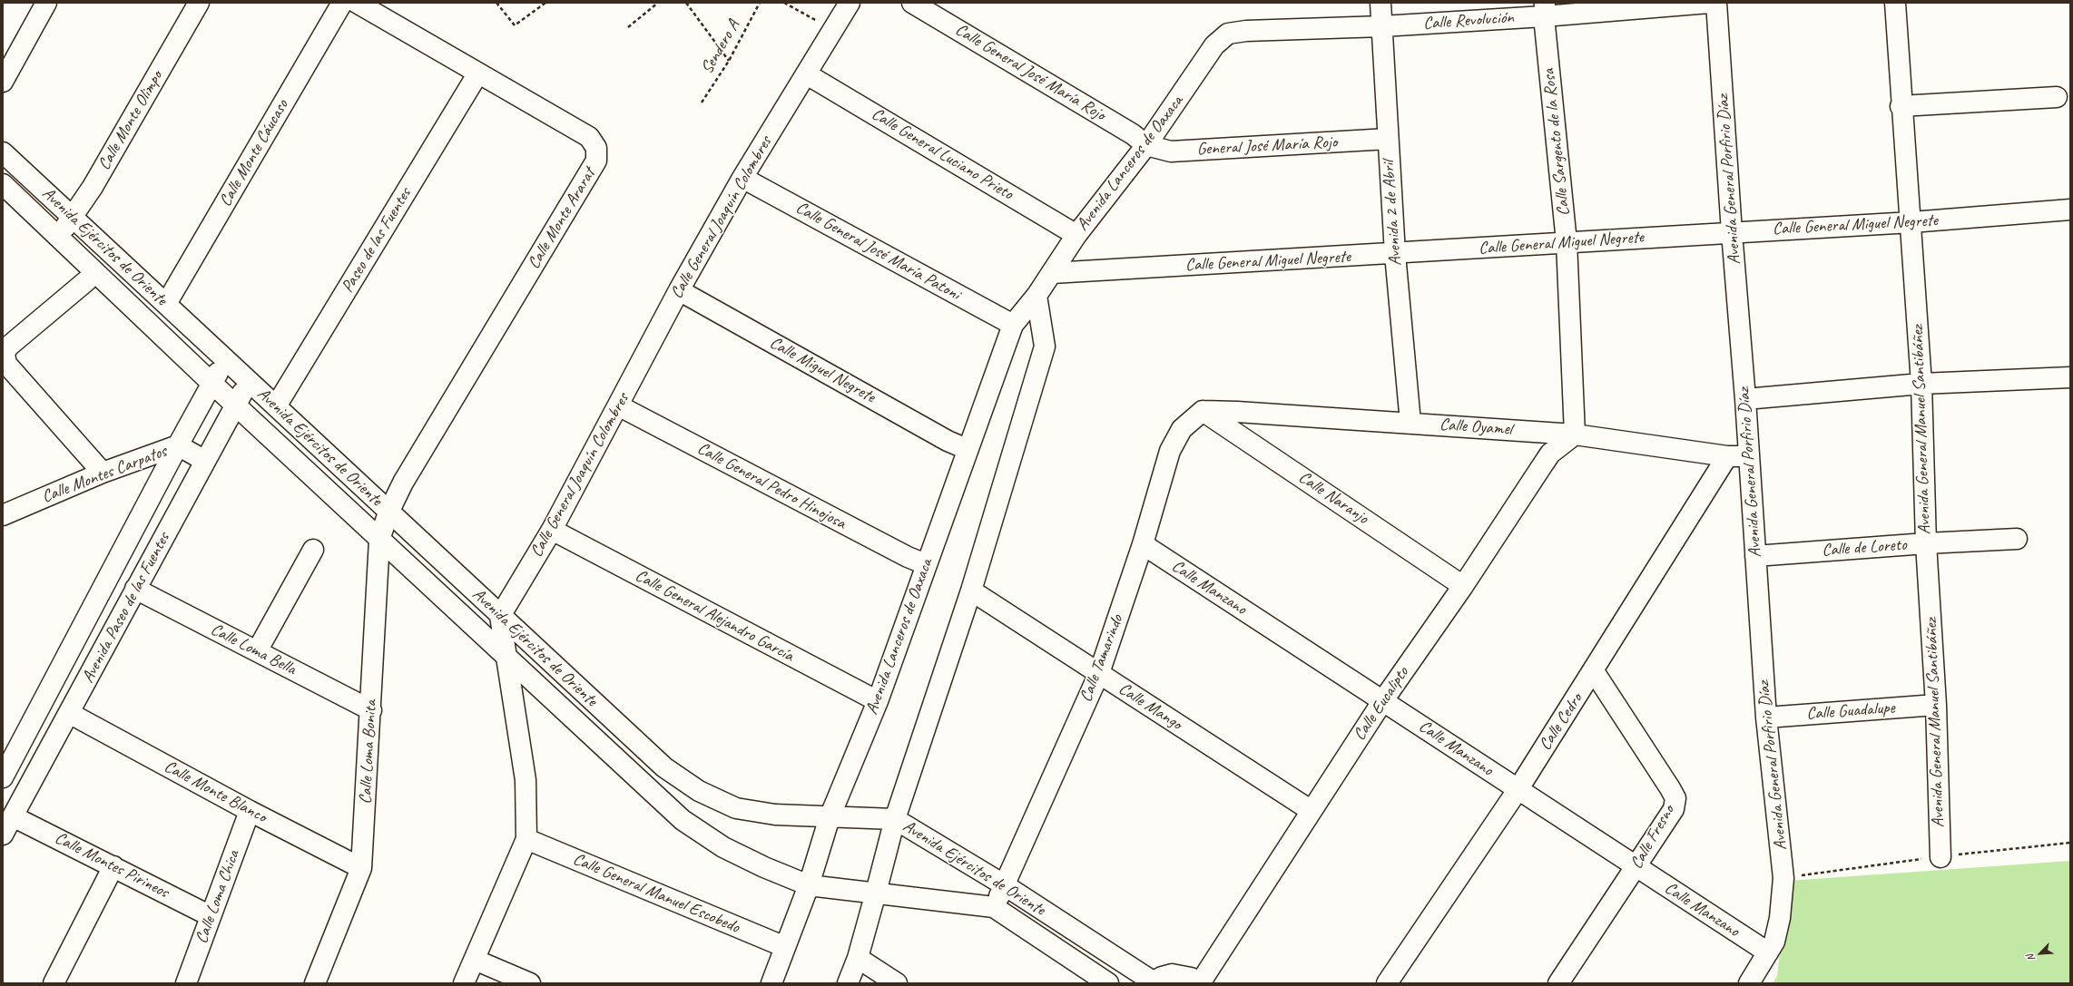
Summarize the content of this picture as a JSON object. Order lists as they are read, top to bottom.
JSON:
{
  "streets": {
    "street": [
      "Calle Revolución",
      "Calle General José María Rojo",
      "Calle Monte Olimpo",
      "Calle Sargento de la Rosa",
      "General José María Rojo",
      "Calle Monte Cáucaso",
      "Calle General Luciano Prieto",
      "Avenida Lanceros de Oaxaca",
      "Avenida General Porfirio Díaz",
      "Avenida 2 de Abril",
      "Calle General Joaquín Colombres",
      "Calle Monte Ararat",
      "Calle General Miguel Negrete",
      "Paseo de las Fuentes",
      "Avenida Ejércitos de Oriente",
      "Calle General José María Patoni",
      "Calle Miguel Negrete",
      "Calle Oyamel",
      "Avenida General Manuel Santibáñez",
      "Calle Montes Carpatos",
      "Calle General Pedro Hinojosa",
      "Calle Naranjo",
      "Calle de Loreto",
      "Calle Manzano",
      "Avenida Paseo de las Fuentes",
      "Calle General Alejandro García",
      "Calle Loma Bella",
      "Calle Tamarindo",
      "Calle Eucalipto",
      "Calle Mango",
      "Calle Guadalupe",
      "Calle Cedro",
      "Calle Loma Bonita",
      "Calle Monte Blanco",
      "Calle Fresno",
      "Calle Montes Pirineos",
      "Calle General Manuel Escobedo",
      "Calle Loma Chica"
    ],
    "path": ["Sendero A"]
  },
  "crossings": [
    ["Calle Revolución", "Calle Sargento de la Rosa"],
    ["Calle Revolución", "Avenida Lanceros de Oaxaca"],
    ["Calle Revolución", "Avenida 2 de Abril"],
    ["Calle General José María Rojo", "General José María Rojo"],
    ["Calle General José María Rojo", "Avenida Lanceros de Oaxaca"],
    ["Calle Monte Olimpo", "Avenida Ejércitos de Oriente"],
    ["Calle Sargento de la Rosa", "Calle General Miguel Negrete"],
    ["Calle Sargento de la Rosa", "Calle Oyamel"],
    ["Calle Sargento de la Rosa", "Calle Eucalipto"],
    ["General José María Rojo", "Avenida Lanceros de Oaxaca"],
    ["General José María Rojo", "Avenida 2 de Abril"],
    ["Calle Monte Cáucaso", "Avenida Ejércitos de Oriente"],
    ["Calle General Luciano Prieto", "Avenida Lanceros de Oaxaca"],
    ["Calle General Luciano Prieto", "Calle General Joaquín Colombres"],
    ["Avenida Lanceros de Oaxaca", "Calle General Miguel Negrete"],
    ["Avenida Lanceros de Oaxaca", "Avenida Ejércitos de Oriente"],
    ["Avenida Lanceros de Oaxaca", "Calle General José María Patoni"],
    ["Avenida Lanceros de Oaxaca", "Calle Miguel Negrete"],
    ["Avenida Lanceros de Oaxaca", "Calle General Pedro Hinojosa"],
    ["Avenida Lanceros de Oaxaca", "Calle General Alejandro García"],
    ["Avenida Lanceros de Oaxaca", "Calle General Manuel Escobedo"],
    ["Avenida General Porfirio Díaz", "Calle General Miguel Negrete"],
    ["Avenida General Porfirio Díaz", "Calle Oyamel"],
    ["Avenida General Porfirio Díaz", "Calle de Loreto"],
    ["Avenida General Porfirio Díaz", "Calle Manzano"],
    ["Avenida General Porfirio Díaz", "Calle Guadalupe"],
    ["Avenida 2 de Abril", "Calle General Miguel Negrete"],
    ["Avenida 2 de Abril", "Calle Oyamel"],
    ["Calle General Joaquín Colombres", "Avenida Ejércitos de Oriente"],
    ["Calle General Joaquín Colombres", "Calle General José María Patoni"],
    ["Calle General Joaquín Colombres", "Calle Miguel Negrete"],
    ["Calle General Joaquín Colombres", "Calle General Pedro Hinojosa"],
    ["Calle General Joaquín Colombres", "Calle General Alejandro García"],
    ["Calle Monte Ararat", "Paseo de las Fuentes"],
    ["Calle Monte Ararat", "Avenida Ejércitos de Oriente"],
    ["Calle Monte Ararat", "Calle Loma Bonita"],
    ["Calle General Miguel Negrete", "Avenida General Manuel Santibáñez"],
    ["Paseo de las Fuentes", "Avenida Ejércitos de Oriente"],
    ["Avenida Ejércitos de Oriente", "Avenida Paseo de las Fuentes"],
    ["Avenida Ejércitos de Oriente", "Calle Tamarindo"],
    ["Avenida Ejércitos de Oriente", "Calle Loma Bonita"],
    ["Calle Oyamel", "Calle Naranjo"],
    ["Calle Oyamel", "Calle Tamarindo"],
    ["Calle Oyamel", "Calle Eucalipto"],
    ["Calle Oyamel", "Calle Cedro"],
    ["Avenida General Manuel Santibáñez", "Calle de Loreto"],
    ["Avenida General Manuel Santibáñez", "Calle Guadalupe"],
    ["Calle Montes Carpatos", "Avenida Paseo de las Fuentes"],
    ["Calle Naranjo", "Calle Tamarindo"],
    ["Calle Naranjo", "Calle Eucalipto"],
    ["Calle Manzano", "Calle Tamarindo"],
    ["Calle Manzano", "Calle Eucalipto"],
    ["Calle Manzano", "Calle Cedro"],
    ["Calle Manzano", "Calle Fresno"],
    ["Avenida Paseo de las Fuentes", "Calle Loma Bella"],
    ["Avenida Paseo de las Fuentes", "Calle Monte Blanco"],
    ["Avenida Paseo de las Fuentes", "Calle Montes Pirineos"],
    ["Calle Loma Bella", "Calle Loma Bonita"],
    ["Calle Tamarindo", "Calle Mango"],
    ["Calle Eucalipto", "Calle Mango"],
    ["Calle Cedro", "Calle Fresno"],
    ["Calle Loma Bonita", "Calle Monte Blanco"],
    ["Calle Monte Blanco", "Calle Loma Chica"],
    ["Calle Montes Pirineos", "Calle Loma Chica"]
  ],
  "north": "bottom left"
}
